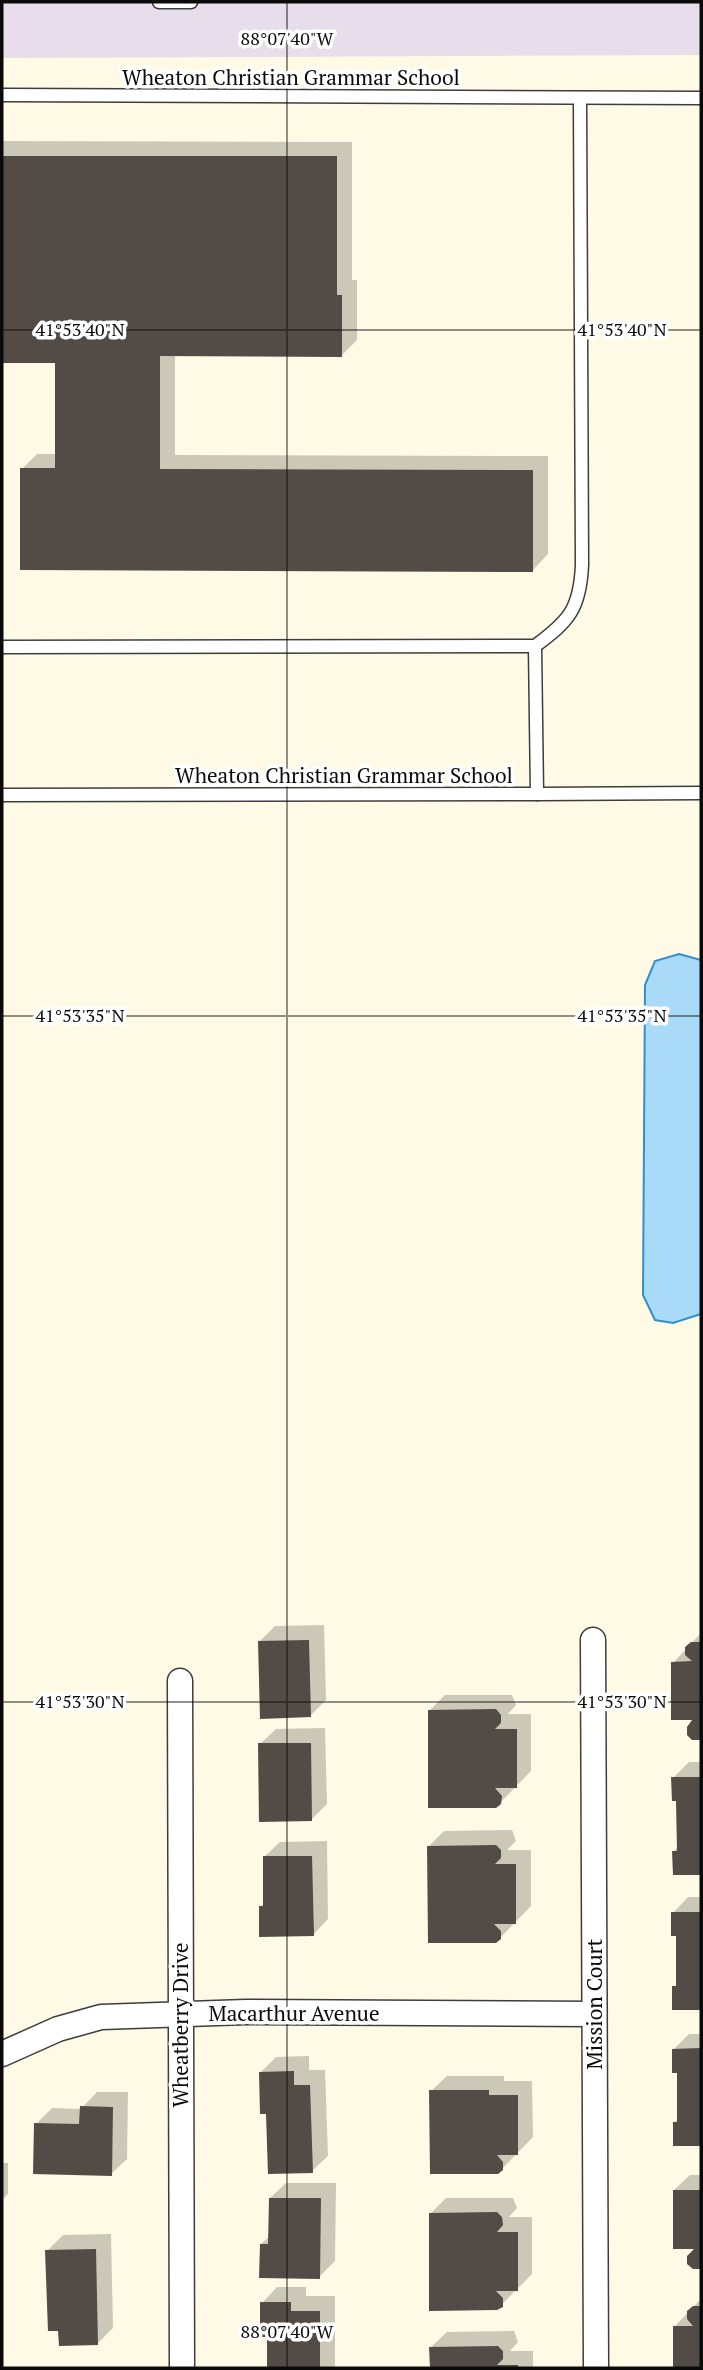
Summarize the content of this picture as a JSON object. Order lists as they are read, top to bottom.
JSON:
{
  "streets": {
    "street": ["Mission Court", "Macarthur Avenue", "Wheatberry Drive"],
    "lane": ["Wheaton Christian Grammar School"]
  },
  "crossings": [
    ["Mission Court", "Macarthur Avenue"],
    ["Macarthur Avenue", "Wheatberry Drive"]
  ],
  "coordinates": [
    "88°07'40\"W",
    "41°53'40\"N",
    "41°53'35\"N",
    "41°53'30\"N"
  ]
}
